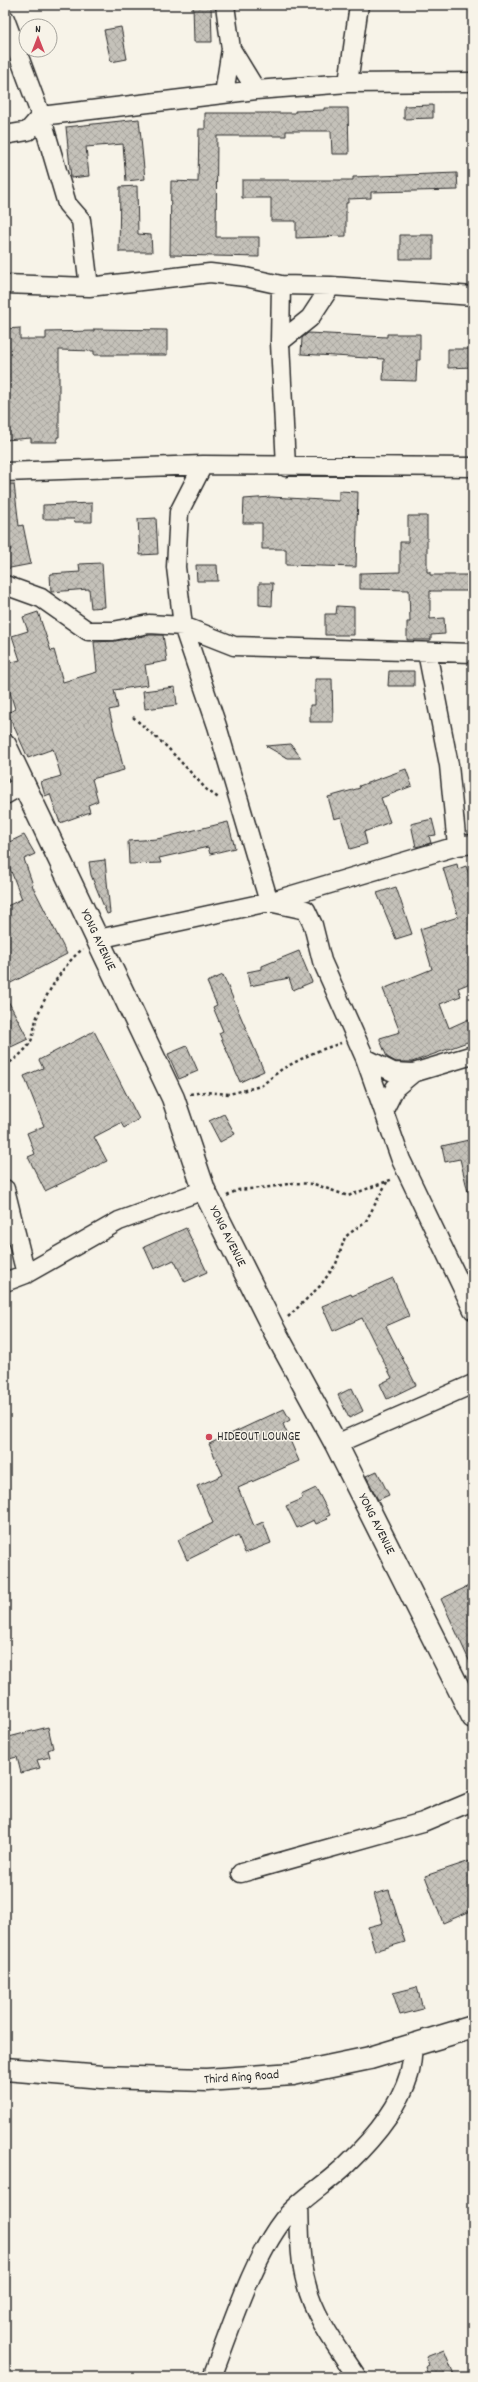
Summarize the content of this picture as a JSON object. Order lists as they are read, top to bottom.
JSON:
{
  "streets": {
    "street": ["YONG AVENUE", "Third Ring Road"]
  },
  "places": ["HIDEOUT LOUNGE"],
  "north": "top"
}
